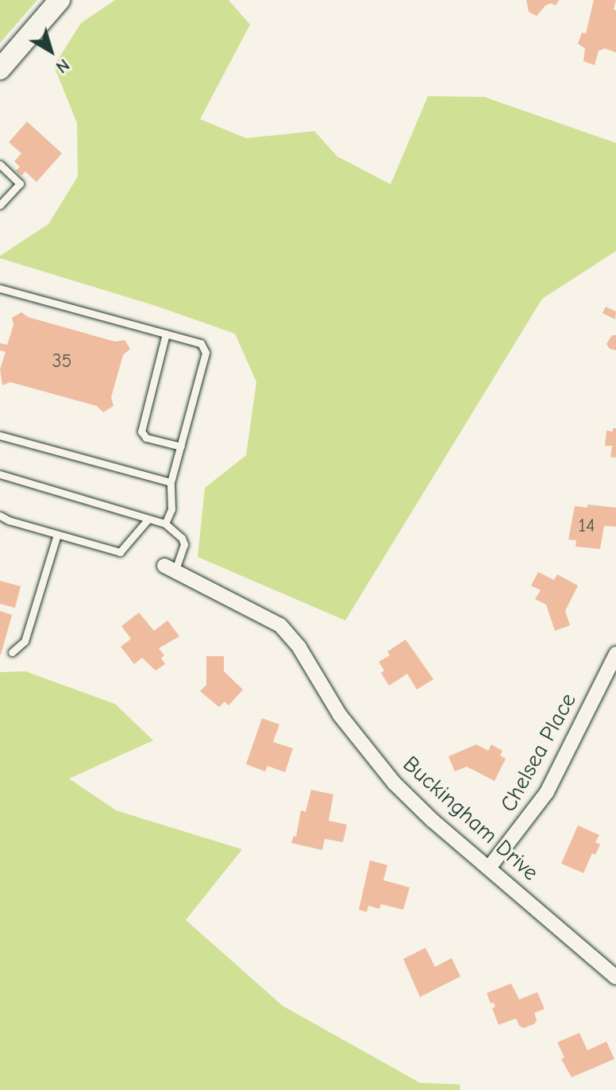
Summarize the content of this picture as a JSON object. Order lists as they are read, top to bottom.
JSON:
{
  "streets": {
    "street": ["Chelsea Place", "Buckingham Drive"]
  },
  "crossings": [
    ["Chelsea Place", "Buckingham Drive"]
  ],
  "house_numbers": ["35", "14"],
  "north": "bottom right"
}
